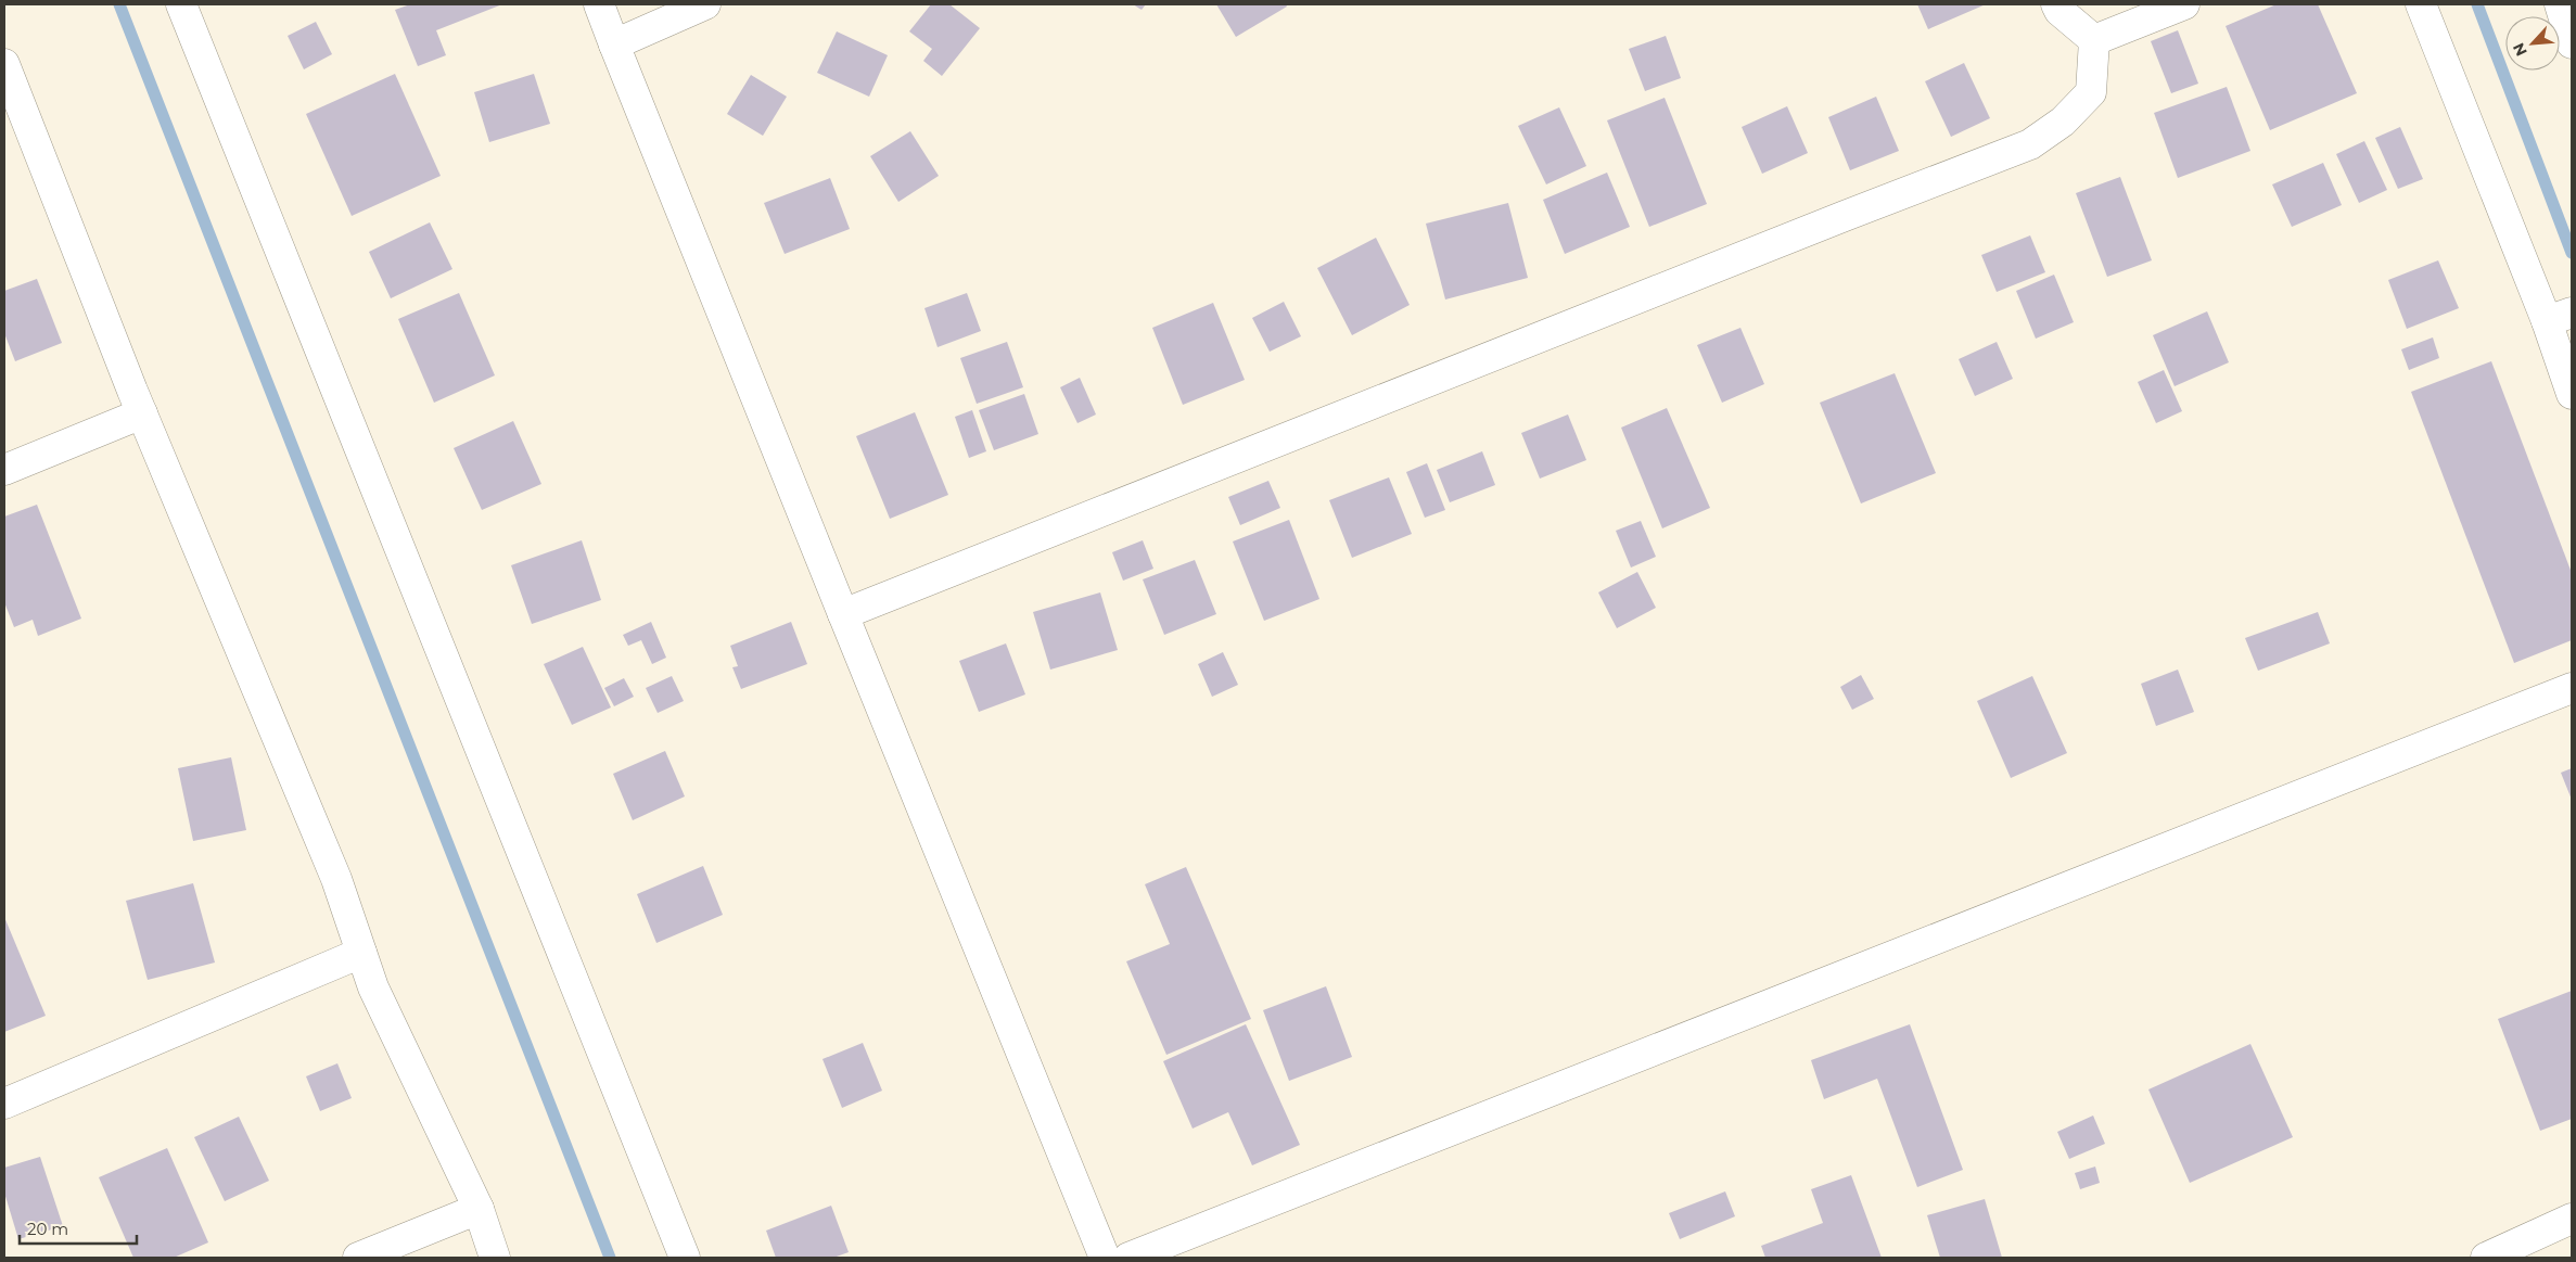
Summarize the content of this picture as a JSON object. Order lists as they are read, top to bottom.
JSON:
{
  "scale_bar": "20 m",
  "north": "bottom left"
}
